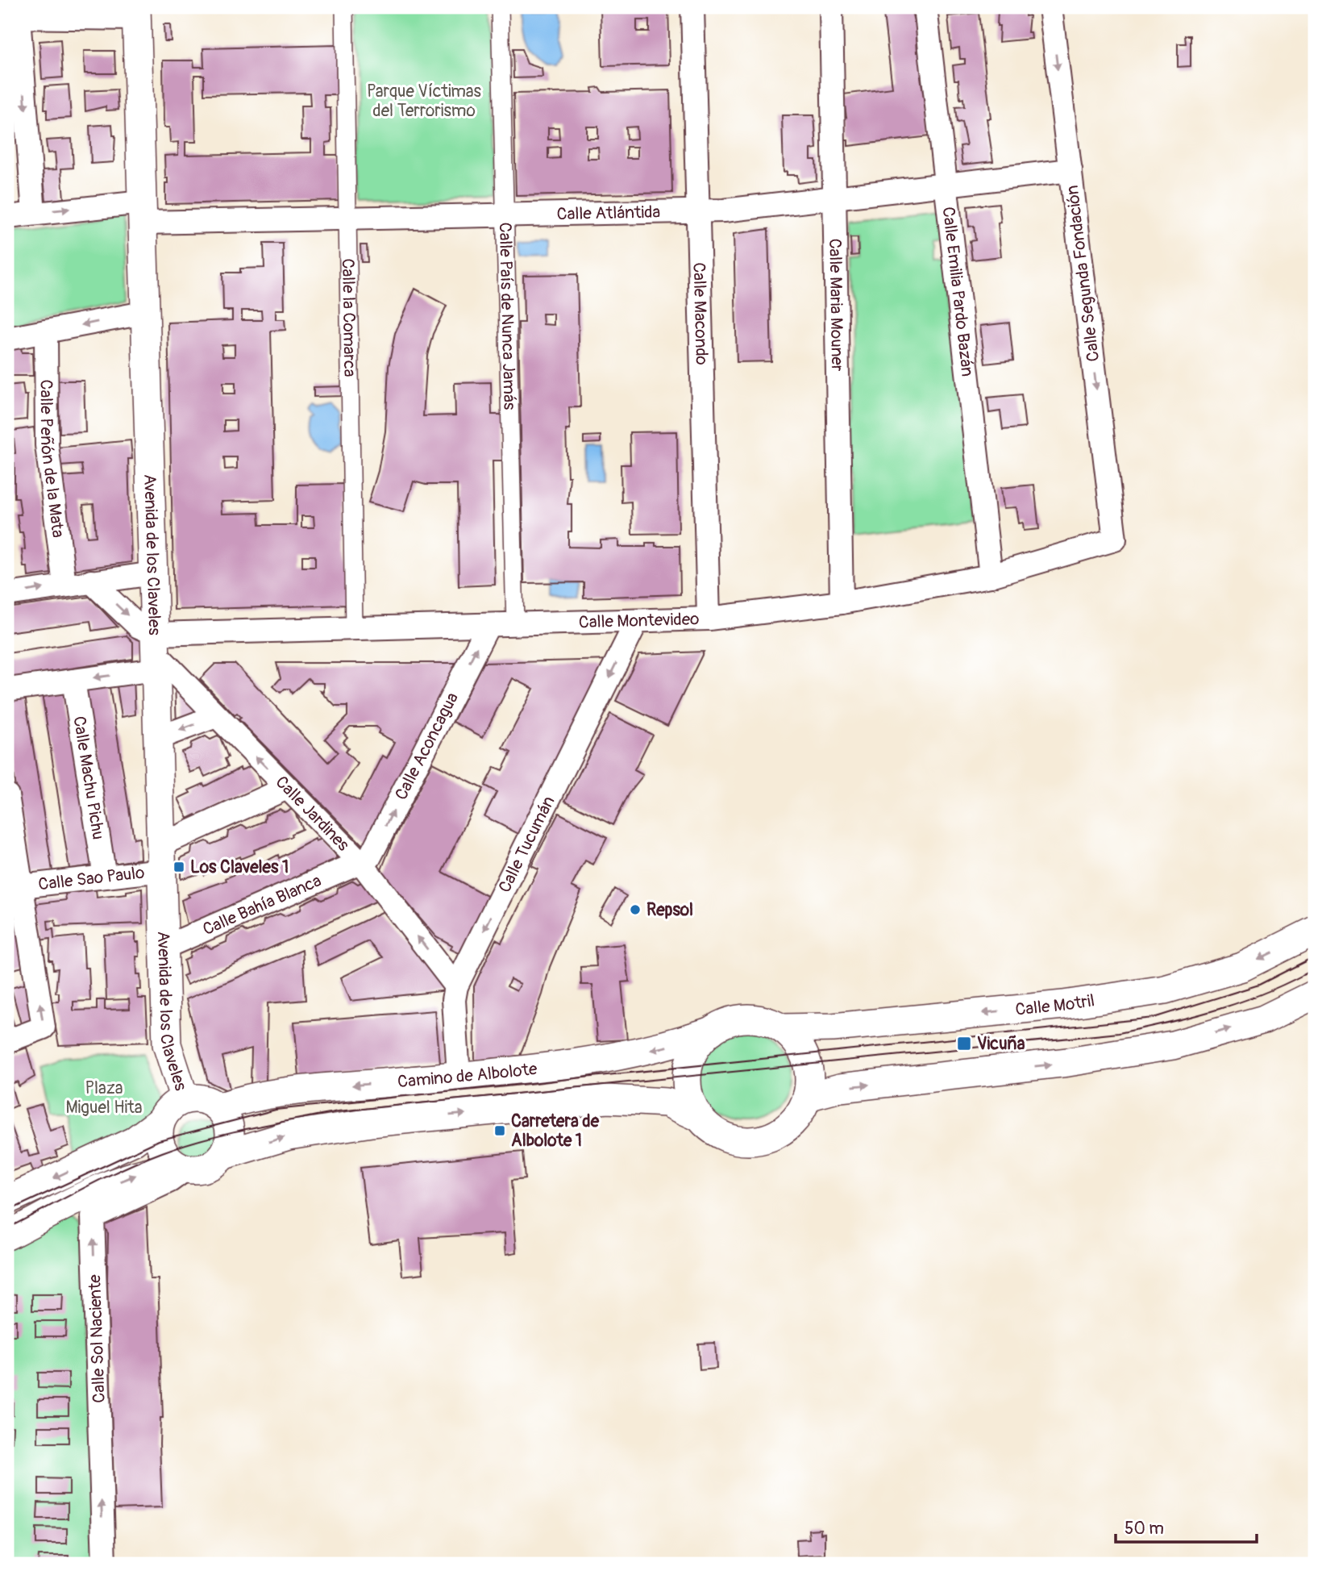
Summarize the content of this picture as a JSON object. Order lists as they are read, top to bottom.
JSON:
{
  "streets": {
    "street": [
      "Calle Atlántida",
      "Calle Segunda Fondación",
      "Calle Emilia Pardo Bazán",
      "Calle Maria Mouner",
      "Calle Macondo",
      "Calle País de Nunca Jamás",
      "Calle la Comarca",
      "Calle Peñón de la Mata",
      "Avenida de los Claveles",
      "Calle Montevideo",
      "Calle Aconcagua",
      "Calle Machu Pichu",
      "Calle Jardines",
      "Calle Tucumán",
      "Calle Sao Paulo",
      "Calle Bahía Blanca",
      "Calle Motril",
      "Camino de Albolote",
      "Calle Sol Naciente"
    ]
  },
  "crossings": [
    ["Calle Atlántida", "Calle Segunda Fondación"],
    ["Calle Atlántida", "Calle Emilia Pardo Bazán"],
    ["Calle Atlántida", "Calle Maria Mouner"],
    ["Calle Atlántida", "Calle Macondo"],
    ["Calle Atlántida", "Calle País de Nunca Jamás"],
    ["Calle Atlántida", "Calle la Comarca"],
    ["Calle Atlántida", "Avenida de los Claveles"],
    ["Calle Segunda Fondación", "Calle Montevideo"],
    ["Calle Emilia Pardo Bazán", "Calle Montevideo"],
    ["Calle Maria Mouner", "Calle Montevideo"],
    ["Calle Macondo", "Calle Montevideo"],
    ["Calle País de Nunca Jamás", "Calle Montevideo"],
    ["Calle la Comarca", "Calle Montevideo"],
    ["Avenida de los Claveles", "Calle Montevideo"],
    ["Avenida de los Claveles", "Calle Jardines"],
    ["Avenida de los Claveles", "Calle Sao Paulo"],
    ["Avenida de los Claveles", "Calle Bahía Blanca"],
    ["Avenida de los Claveles", "Camino de Albolote"],
    ["Avenida de los Claveles", "Calle Sol Naciente"],
    ["Calle Montevideo", "Calle Aconcagua"],
    ["Calle Montevideo", "Calle Machu Pichu"],
    ["Calle Montevideo", "Calle Jardines"],
    ["Calle Montevideo", "Calle Tucumán"],
    ["Calle Aconcagua", "Calle Jardines"],
    ["Calle Aconcagua", "Calle Bahía Blanca"],
    ["Calle Machu Pichu", "Calle Sao Paulo"],
    ["Calle Jardines", "Calle Tucumán"],
    ["Calle Jardines", "Calle Sao Paulo"],
    ["Calle Jardines", "Calle Bahía Blanca"],
    ["Calle Tucumán", "Camino de Albolote"],
    ["Calle Motril", "Camino de Albolote"],
    ["Camino de Albolote", "Calle Sol Naciente"]
  ],
  "one_way": [
    "Calle Segunda Fondación",
    "Calle Aconcagua",
    "Calle Tucumán",
    "Calle Sol Naciente"
  ],
  "parks": ["Parque Víctimas del Terrorismo", "Plaza Miguel Hita"],
  "places": {
    "transit": ["Los Claveles 1", "Vicuña", "Carretera de Albolote 1"],
    "other": ["Repsol"]
  },
  "scale_bar": "50 m"
}
